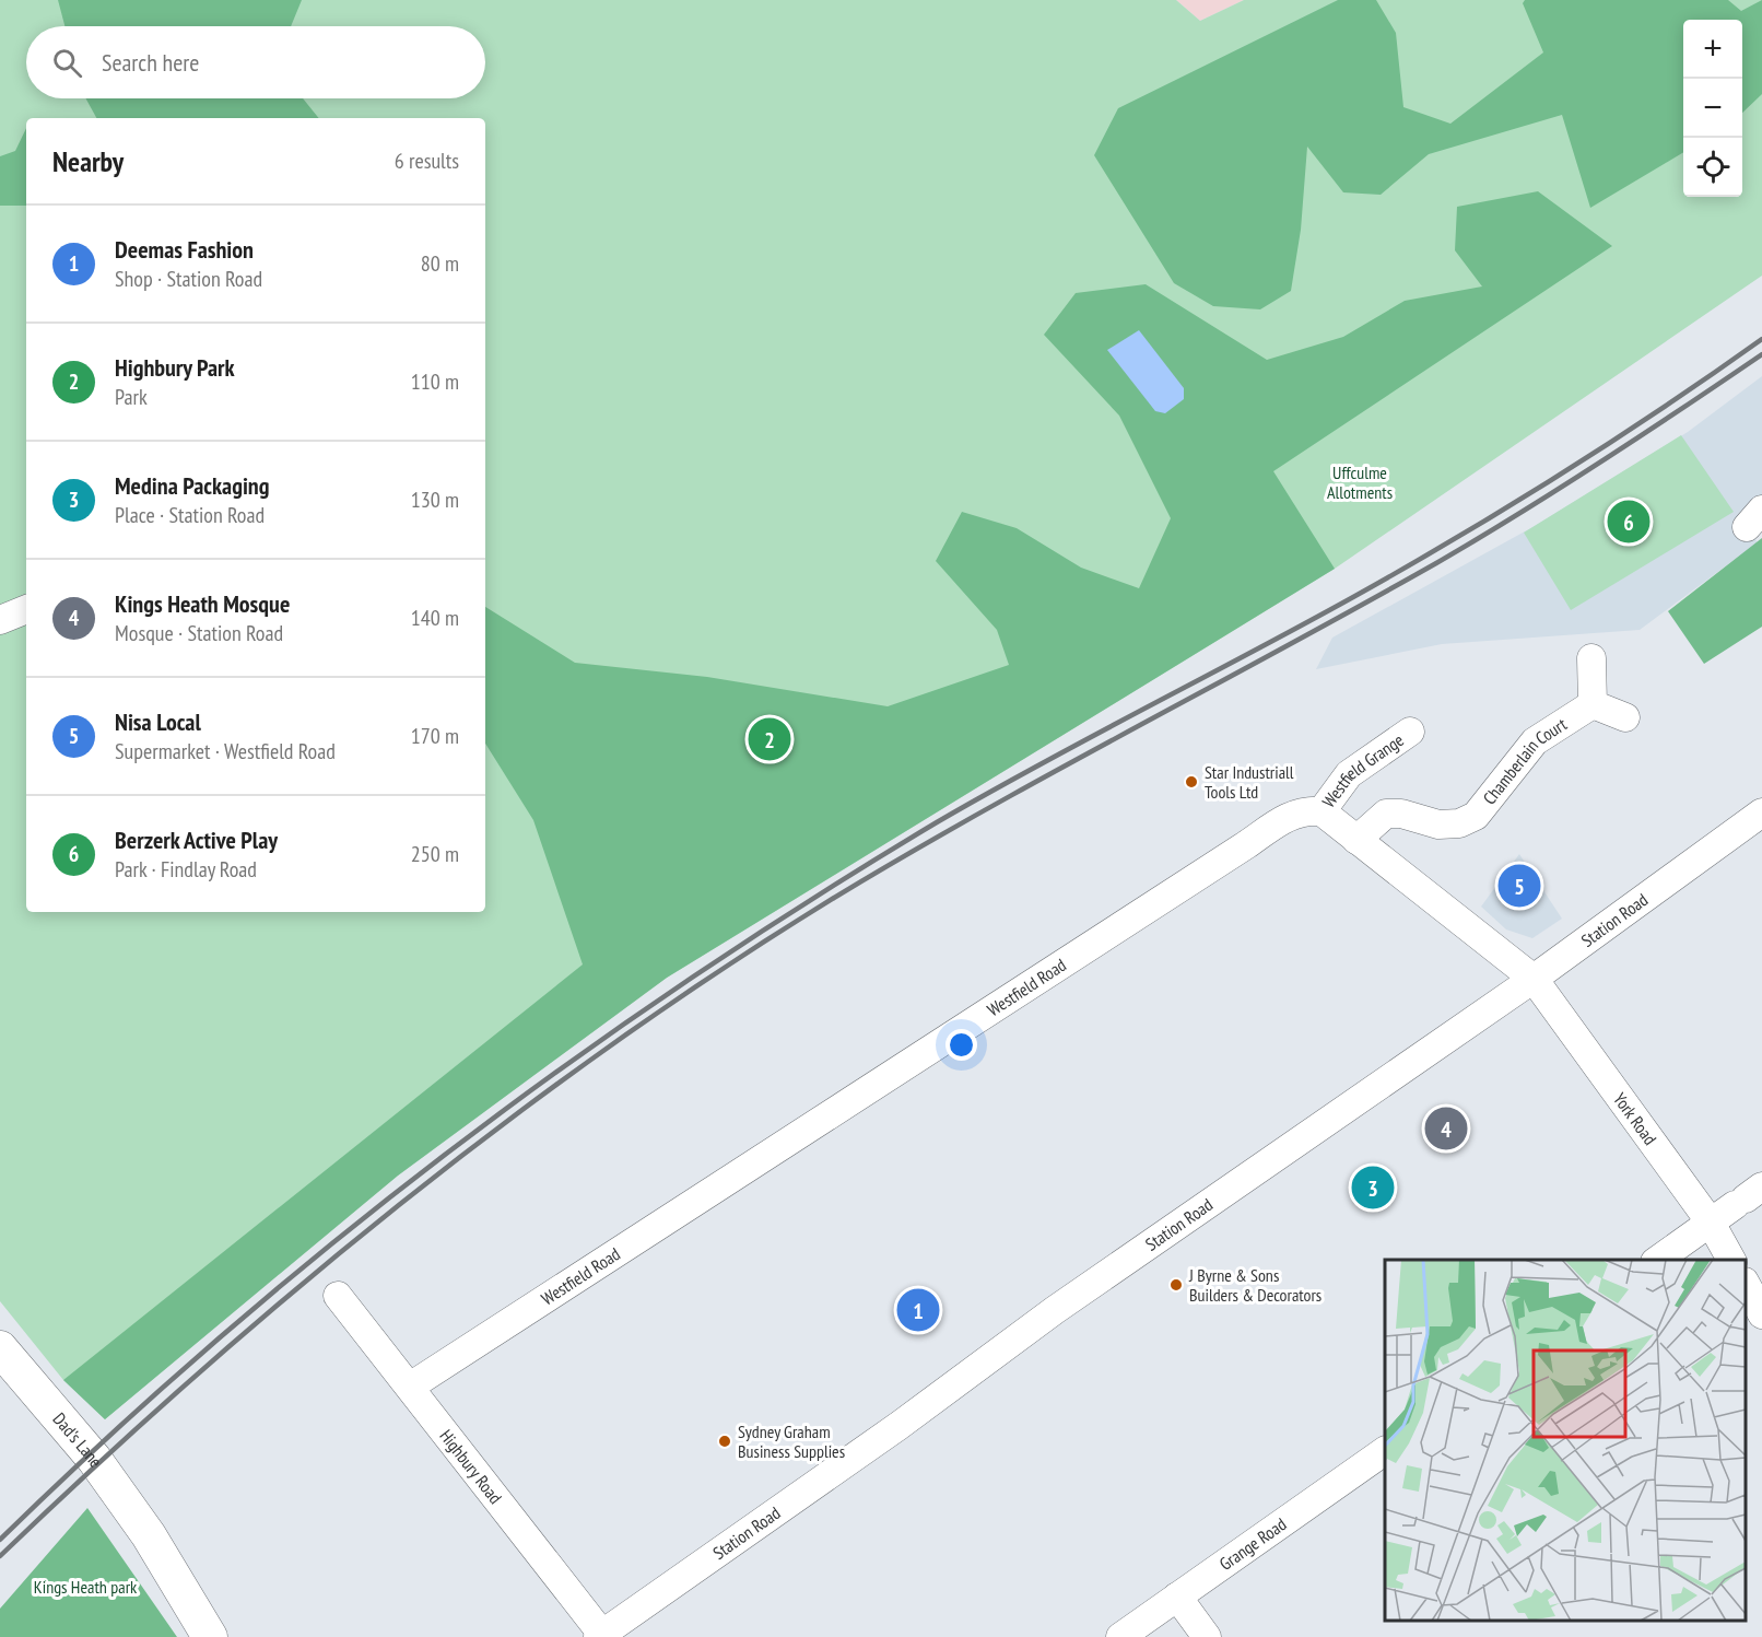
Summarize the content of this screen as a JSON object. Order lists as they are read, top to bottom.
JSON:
{
  "streets": {
    "street": [
      "Chamberlain Court",
      "Westfield Grange",
      "Station Road",
      "Westfield Road",
      "York Road",
      "Dad's Lane",
      "Highbury Road",
      "Grange Road"
    ]
  },
  "crossings": [
    ["Westfield Grange", "Westfield Road"],
    ["Station Road", "York Road"],
    ["Station Road", "Highbury Road"],
    ["Westfield Road", "Highbury Road"]
  ],
  "parks": ["Uffculme Allotments", "Kings Heath park"],
  "places": ["Star Industriall Tools Ltd", "J Byrne & Sons Builders & Decorators", "Sydney Graham Business Supplies"],
  "page": {
    "map_buttons": ["+", "−"],
    "search": "Search here",
    "heading": ["Nearby", "6 results"],
    "list": [
      {
        "mark": "1",
        "name": "Deemas Fashion",
        "note": "Shop · Station Road",
        "value": "80 m"
      },
      {
        "mark": "2",
        "name": "Highbury Park",
        "note": "Park",
        "value": "110 m"
      },
      {
        "mark": "3",
        "name": "Medina Packaging",
        "note": "Place · Station Road",
        "value": "130 m"
      },
      {
        "mark": "4",
        "name": "Kings Heath Mosque",
        "note": "Mosque · Station Road",
        "value": "140 m"
      },
      {
        "mark": "5",
        "name": "Nisa Local",
        "note": "Supermarket · Westfield Road",
        "value": "170 m"
      },
      {
        "mark": "6",
        "name": "Berzerk Active Play",
        "note": "Park · Findlay Road",
        "value": "250 m"
      }
    ],
    "pins": [
      "6",
      "2",
      "5",
      "4",
      "3",
      "1"
    ]
  }
}
